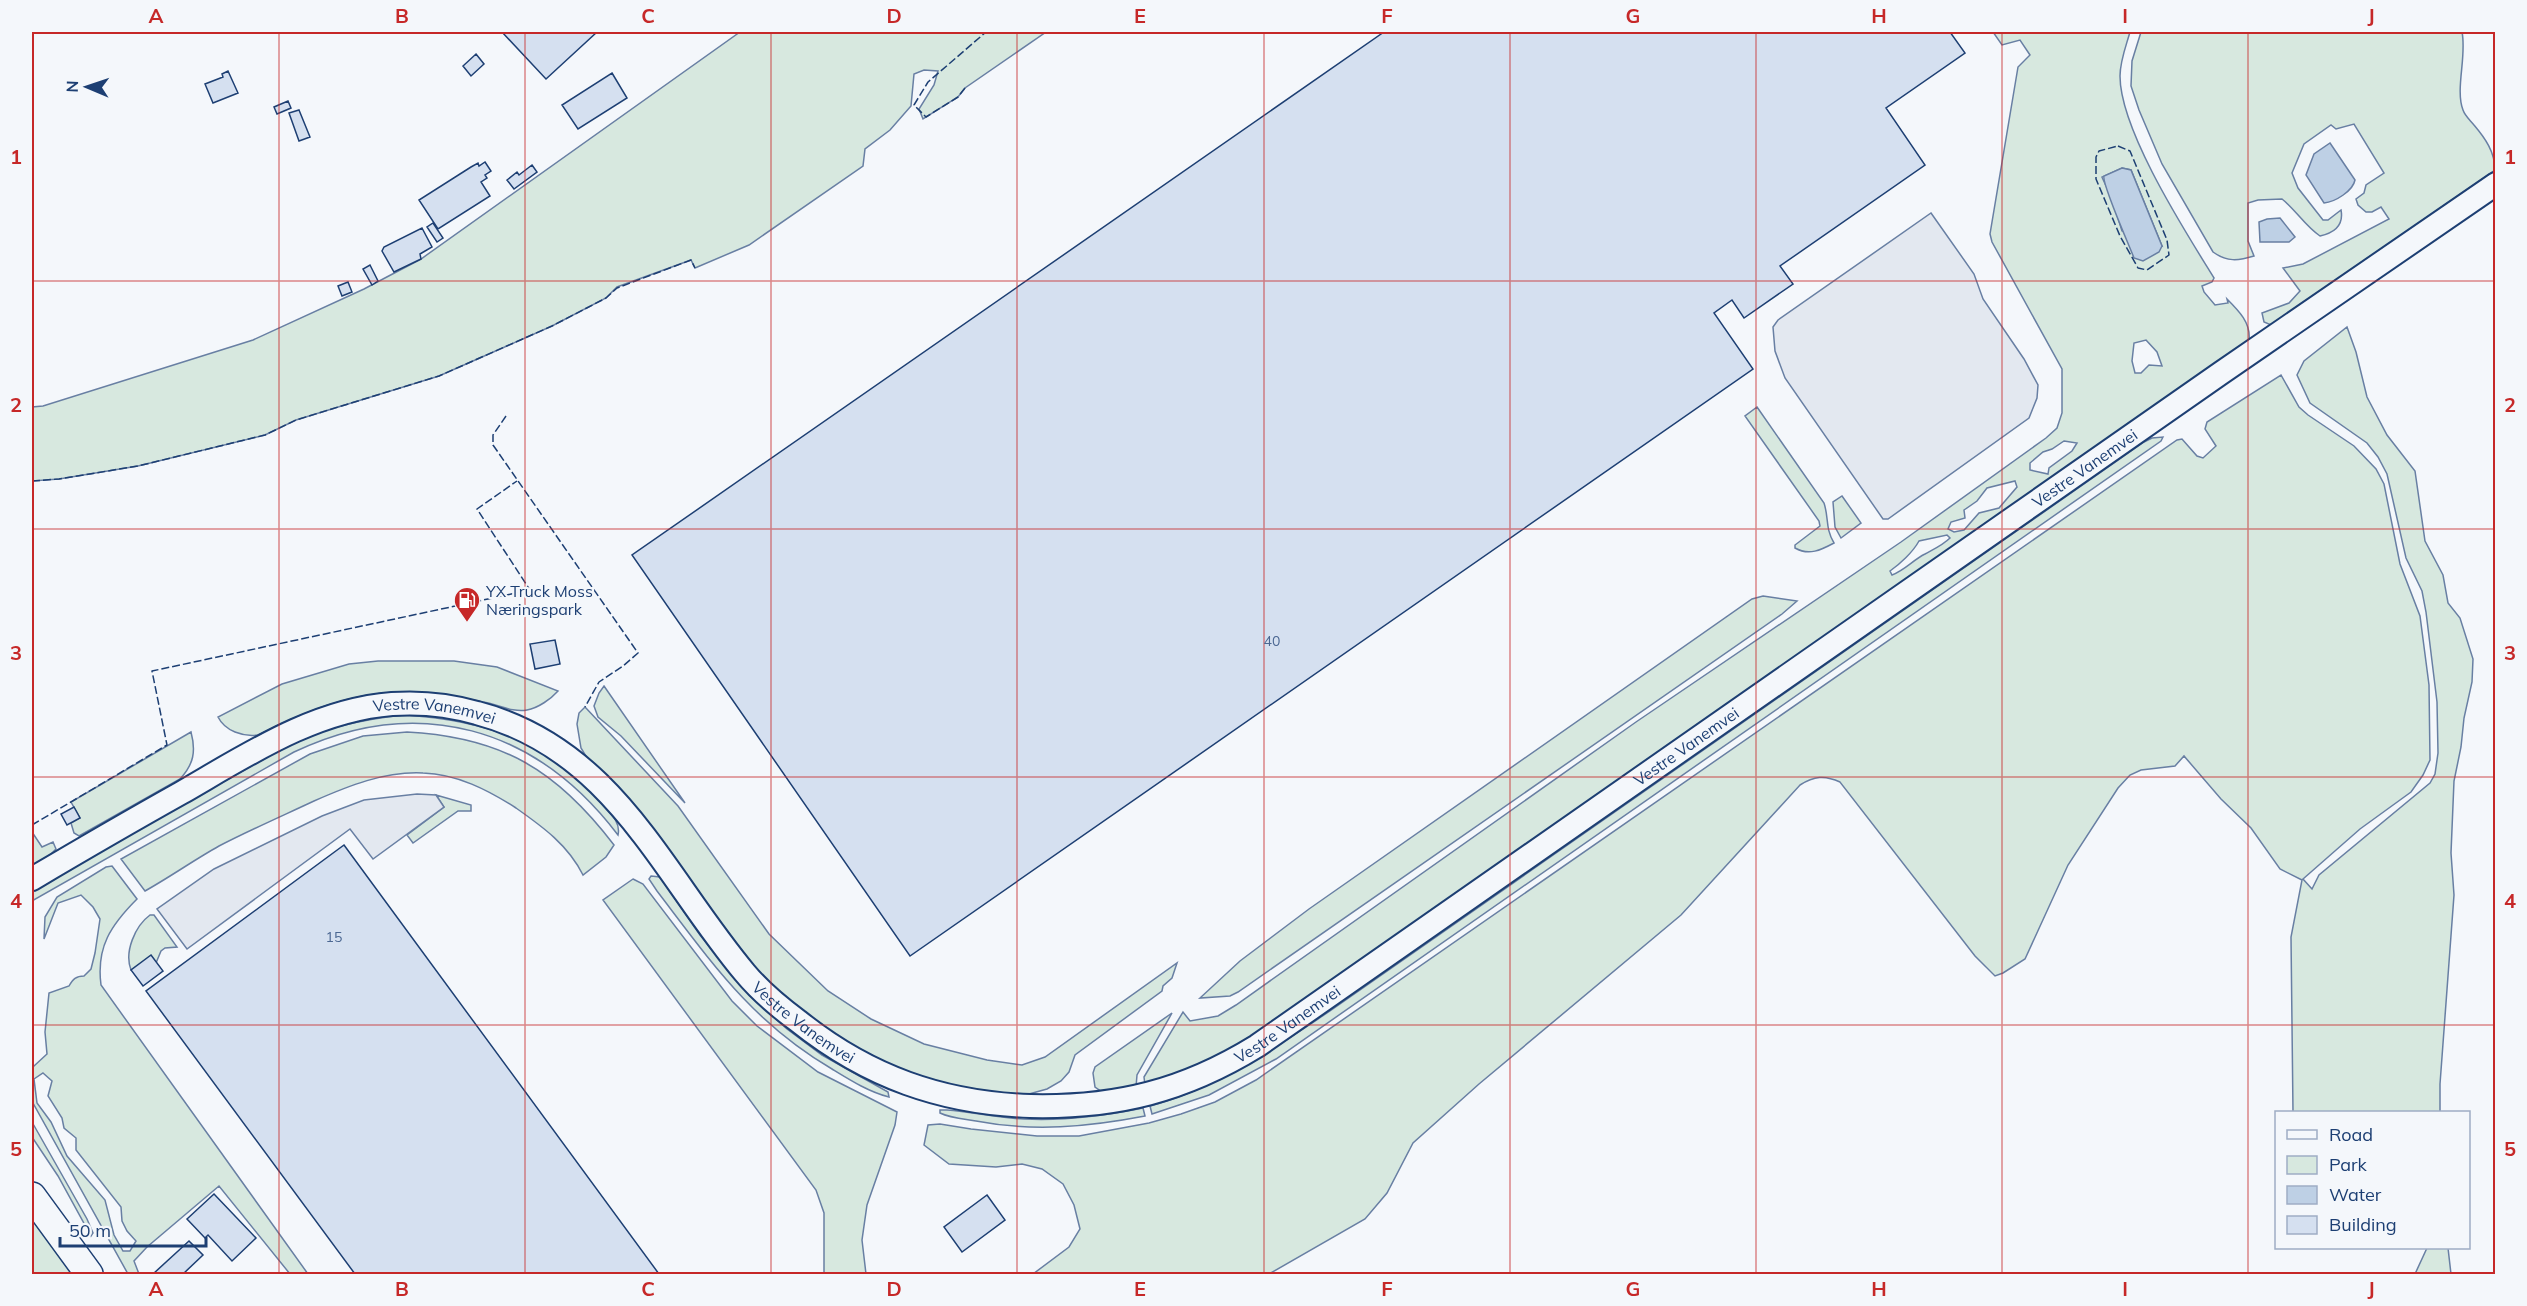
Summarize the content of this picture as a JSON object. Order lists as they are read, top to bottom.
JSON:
{
  "streets": {
    "street": ["Vestre Vanemvei"]
  },
  "places": {
    "fuel station": ["YX Truck Moss Næringspark"]
  },
  "house_numbers": ["40", "15"],
  "legend": [
    "Road",
    "Park",
    "Water",
    "Building"
  ],
  "scale_bar": "50 m",
  "north": "left",
  "grid": {
    "columns": [
      "A",
      "B",
      "C",
      "D",
      "E",
      "F",
      "G",
      "H",
      "I",
      "J"
    ],
    "rows": [
      "1",
      "2",
      "3",
      "4",
      "5"
    ]
  }
}
